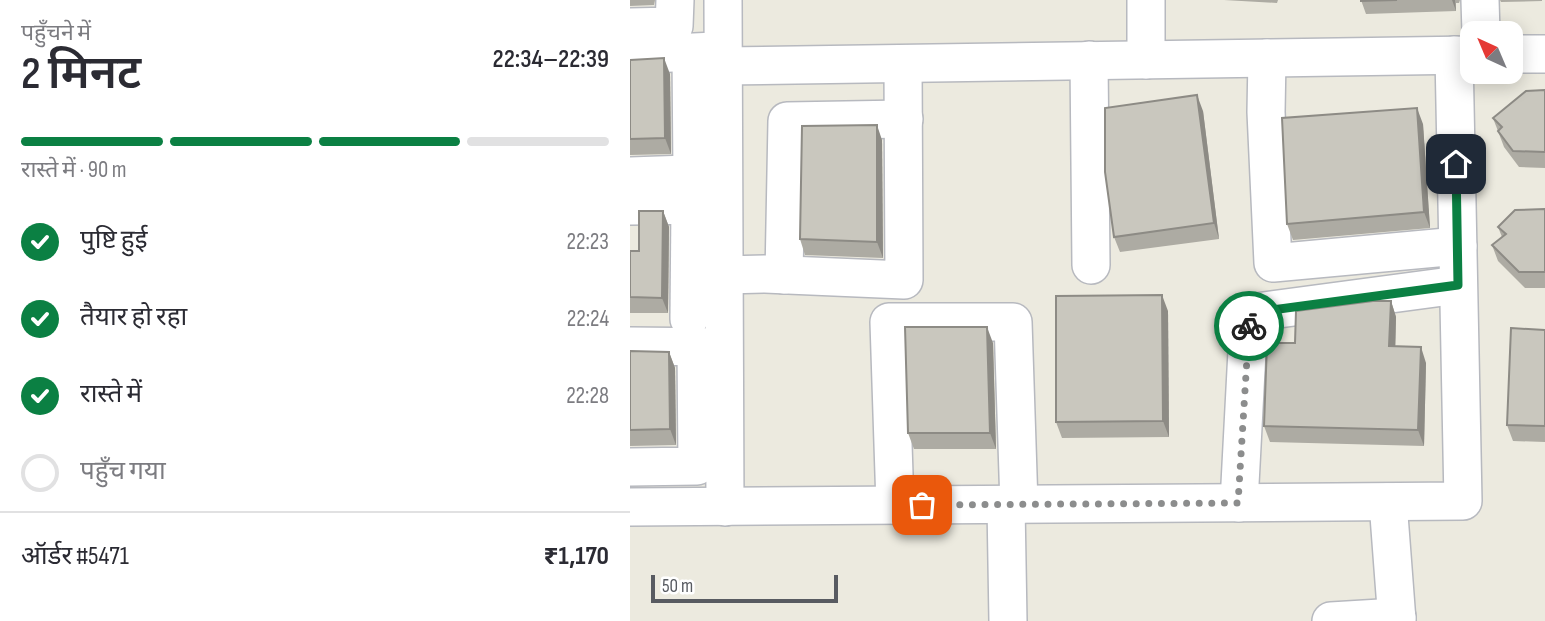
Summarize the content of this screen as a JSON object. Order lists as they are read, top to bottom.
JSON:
{
  "scale_bar": "50 m",
  "north": "top left",
  "page": {
    "heading": ["2 मिनट", "पहुँचने में", "22:34–22:39"],
    "panel": ["ऑर्डर #5471", "₹1,170"],
    "bar": "रास्ते में · 90 m",
    "list": [
      ["पुष्टि हुई", "22:23"],
      ["तैयार हो रहा", "22:24"],
      ["रास्ते में", "22:28"],
      "पहुँच गया"
    ],
    "scale": "50 m"
  }
}
